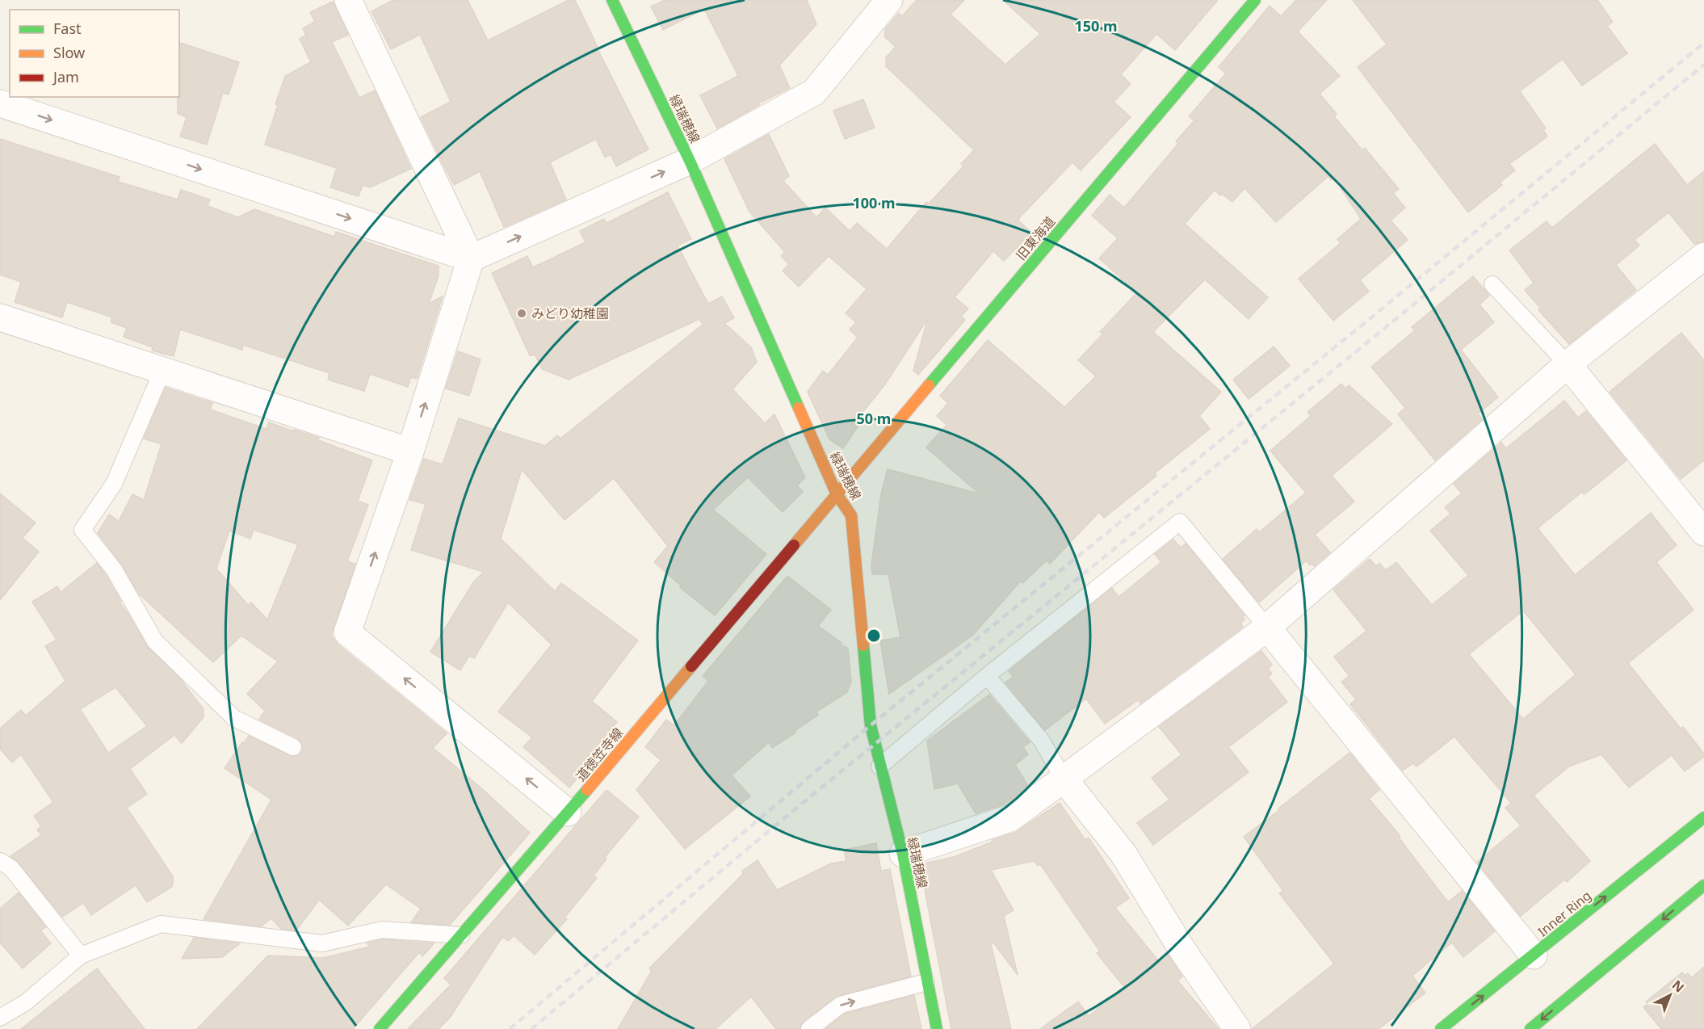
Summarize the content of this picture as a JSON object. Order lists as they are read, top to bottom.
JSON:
{
  "streets": {
    "main road": [
      "緑瑞穂線",
      "旧東海道",
      "道徳笠寺線",
      "Inner Ring"
    ]
  },
  "crossings": [
    ["緑瑞穂線", "旧東海道"],
    ["緑瑞穂線", "道徳笠寺線"],
    ["旧東海道", "道徳笠寺線"]
  ],
  "places": ["みどり幼稚園"],
  "legend": ["Fast", "Slow", "Jam"],
  "north": "top right",
  "rings": ["150 m", "100 m", "50 m"]
}
